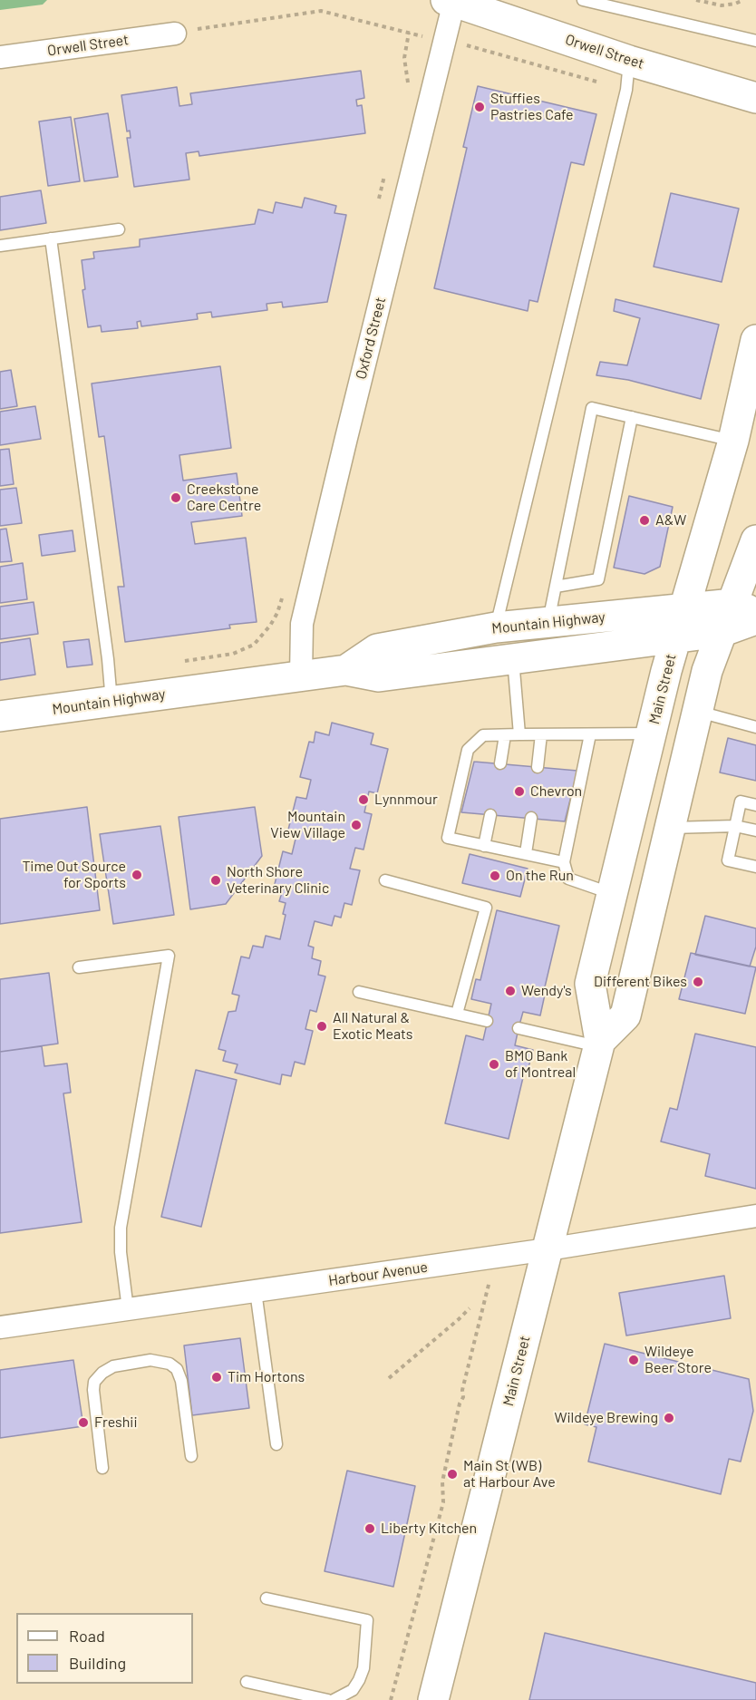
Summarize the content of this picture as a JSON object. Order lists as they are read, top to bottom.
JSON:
{
  "streets": {
    "main road": ["Orwell Street", "Mountain Highway", "Main Street"],
    "street": ["Oxford Street", "Harbour Avenue"]
  },
  "crossings": [
    ["Orwell Street", "Oxford Street"],
    ["Oxford Street", "Mountain Highway"],
    ["Mountain Highway", "Main Street"],
    ["Main Street", "Harbour Avenue"]
  ],
  "places": [
    "Stuffies Pastries Cafe",
    "Creekstone Care Centre",
    "A&W",
    "Chevron",
    "Lynnmour",
    "Mountain View Village",
    "Time Out Source for Sports",
    "On the Run",
    "North Shore Veterinary Clinic",
    "Different Bikes",
    "Wendy's",
    "All Natural & Exotic Meats",
    "BMO Bank of Montreal",
    "Wildeye Beer Store",
    "Tim Hortons",
    "Wildeye Brewing",
    "Freshii",
    "Main St (WB) at Harbour Ave",
    "Liberty Kitchen"
  ],
  "legend": ["Road", "Building"]
}
